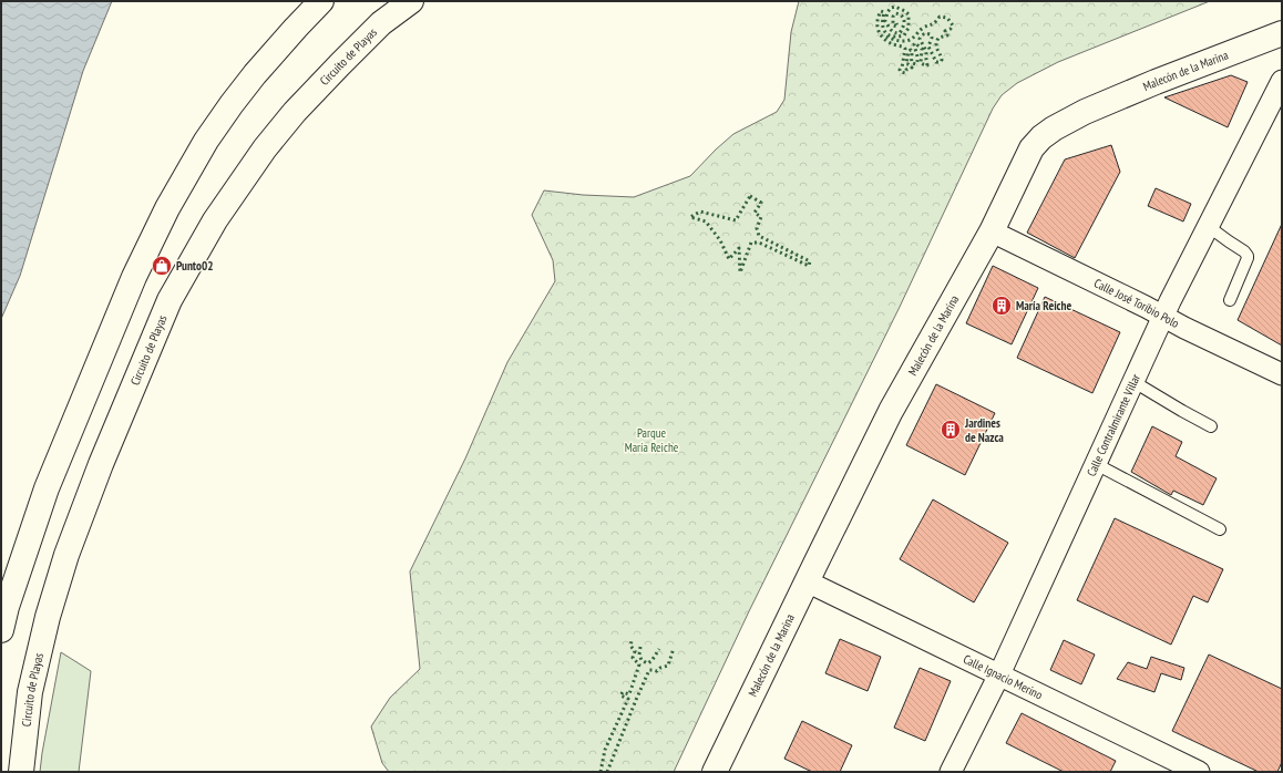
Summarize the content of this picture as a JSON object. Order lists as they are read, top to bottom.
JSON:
{
  "streets": {
    "main road": ["Circuito de Playas", "Malecón de la Marina"],
    "street": ["Calle José Toríbio Polo", "Calle Contralmirante Villar", "Calle Ignacio Merino"]
  },
  "crossings": [
    ["Malecón de la Marina", "Calle José Toríbio Polo"],
    ["Malecón de la Marina", "Calle Ignacio Merino"],
    ["Calle José Toríbio Polo", "Calle Contralmirante Villar"],
    ["Calle Contralmirante Villar", "Calle Ignacio Merino"]
  ],
  "parks": ["Parque María Reiche"],
  "places": {
    "shop": ["Punto02"],
    "building": ["María Reiche", "Jardines de Nazca"]
  }
}
